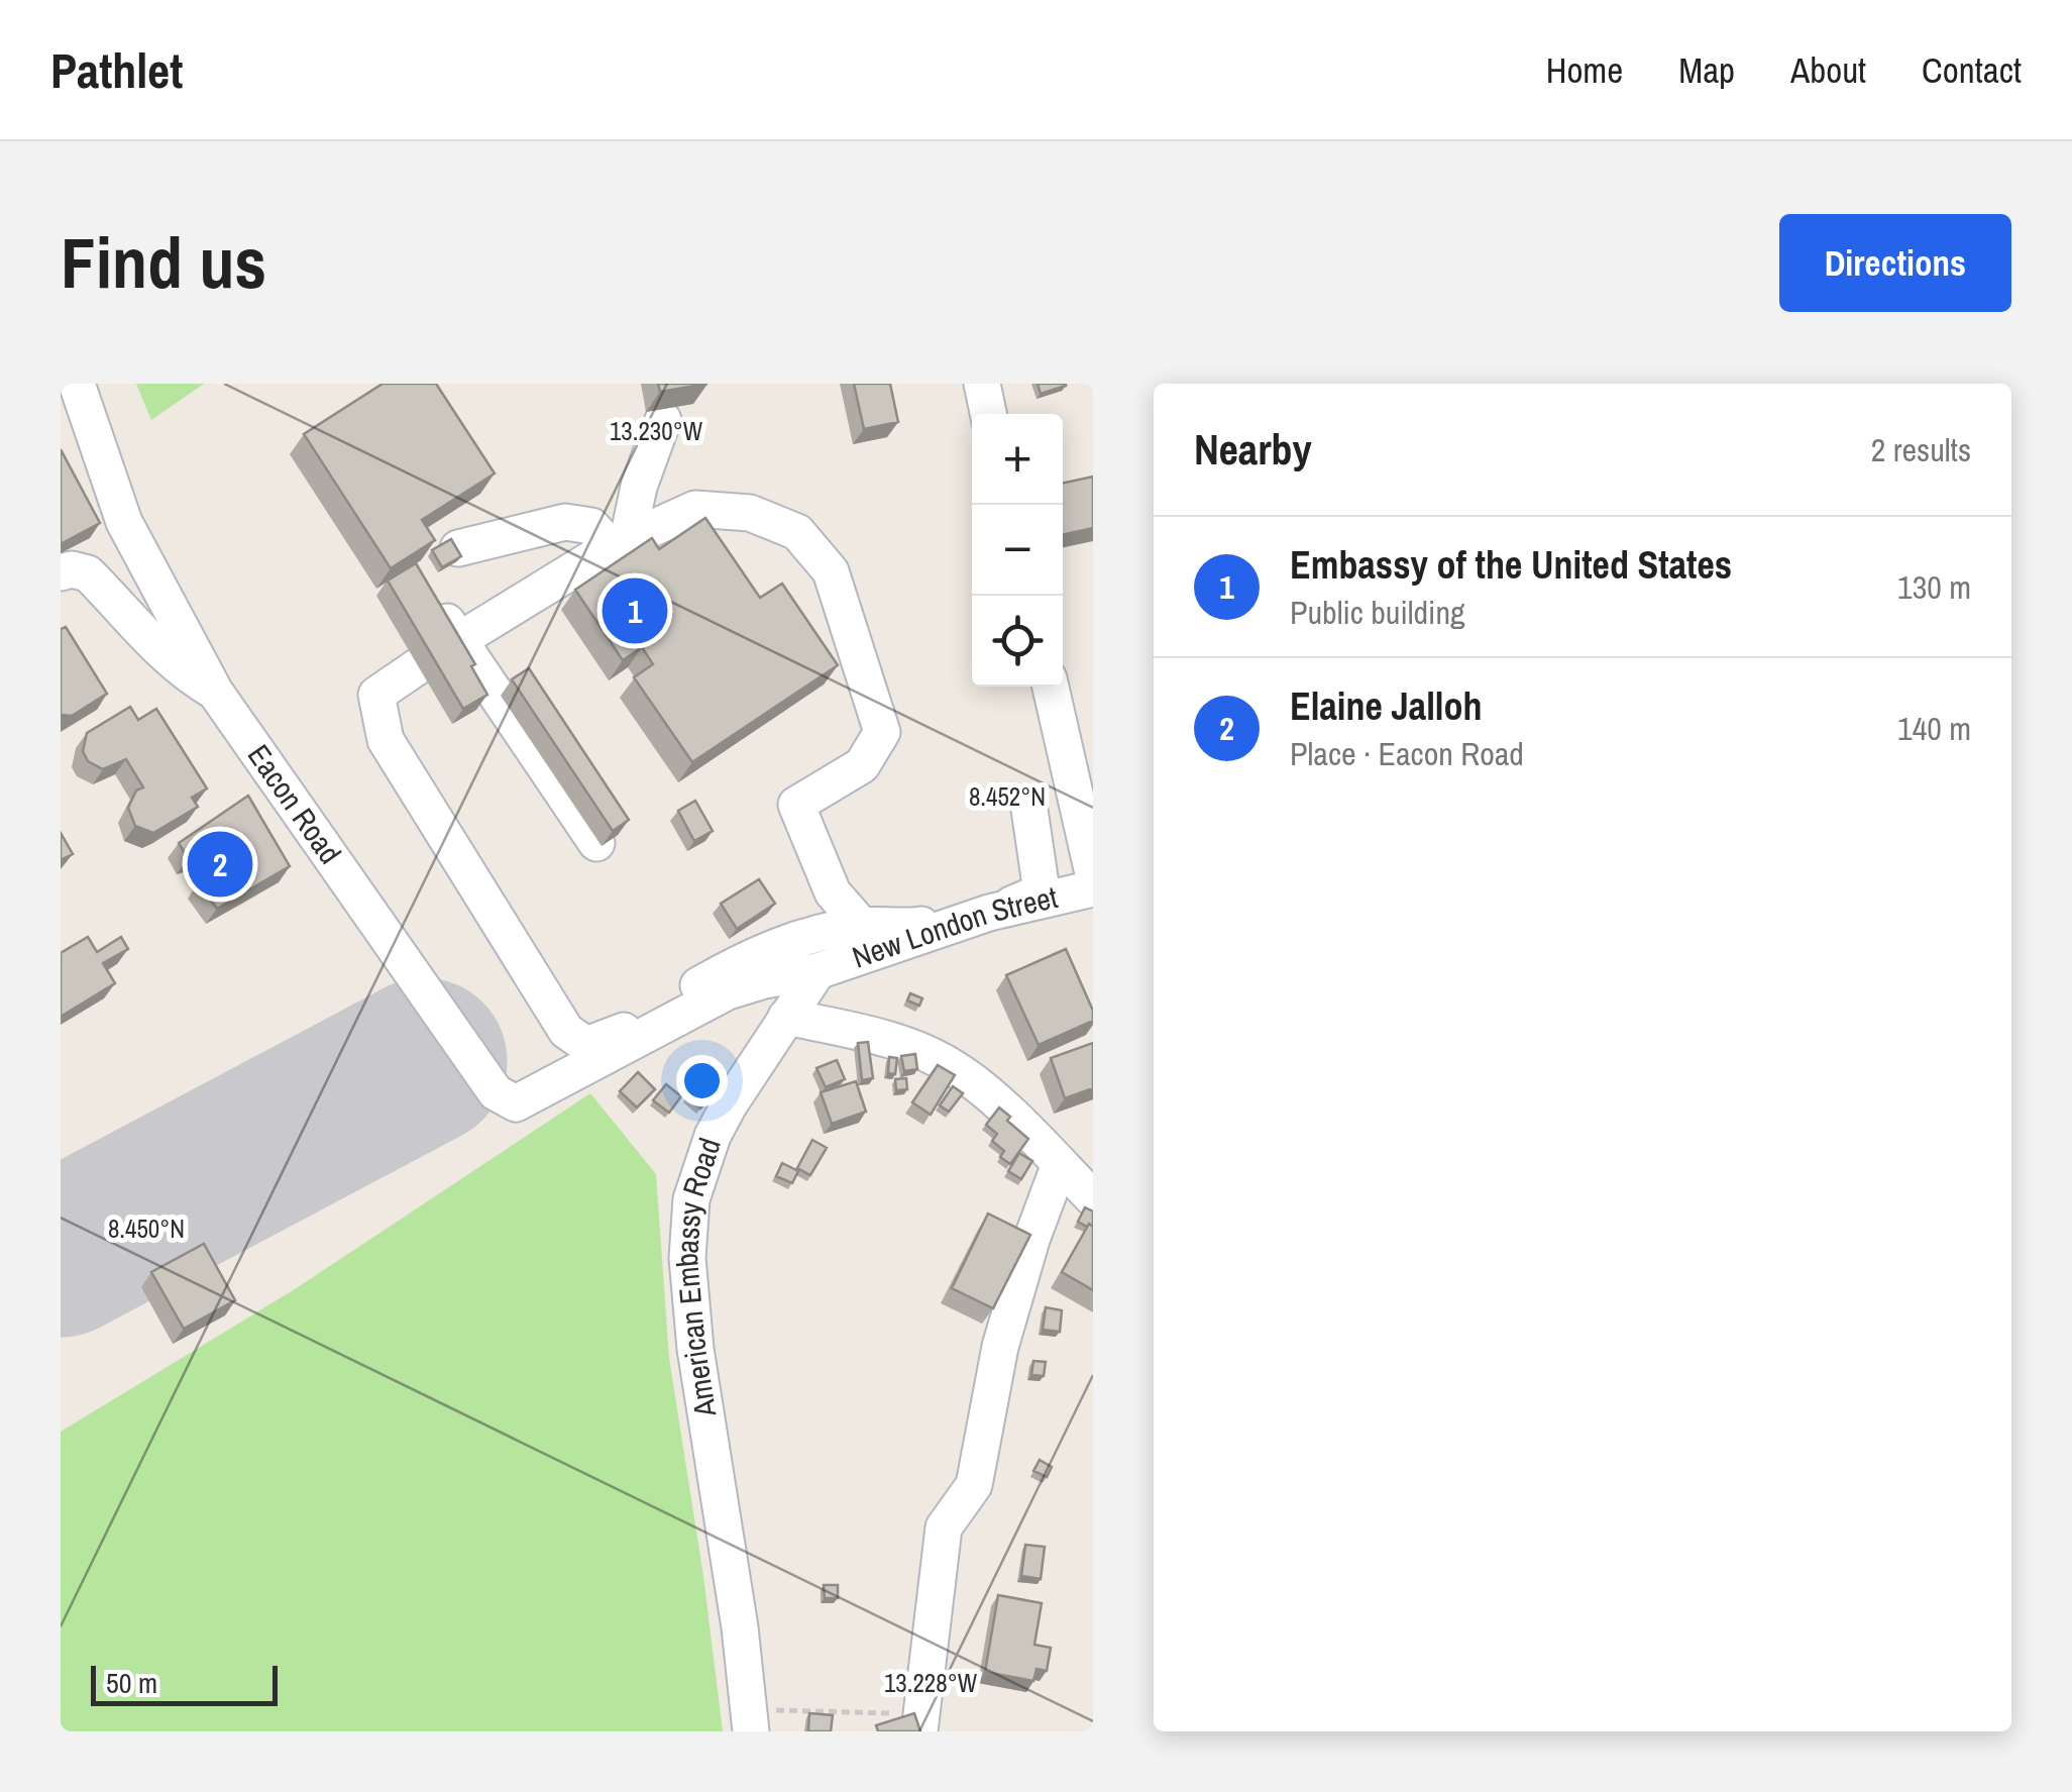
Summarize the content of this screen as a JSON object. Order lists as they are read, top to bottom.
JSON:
{
  "streets": {
    "street": ["Eacon Road", "New London Street", "American Embassy Road"]
  },
  "crossings": [
    ["Eacon Road", "New London Street"],
    ["New London Street", "American Embassy Road"]
  ],
  "scale_bar": "50 m",
  "page": {
    "header": "Pathlet",
    "nav": [
      "Home",
      "Map",
      "About",
      "Contact"
    ],
    "buttons": "Directions",
    "title": "Find us",
    "heading": ["Nearby", "2 results"],
    "map_buttons": ["+", "−"],
    "list": [
      {
        "mark": "1",
        "name": "Embassy of the United States",
        "note": "Public building",
        "value": "130 m"
      },
      {
        "mark": "2",
        "name": "Elaine Jalloh",
        "note": "Place · Eacon Road",
        "value": "140 m"
      }
    ],
    "pins": ["1", "2"],
    "scale": "50 m"
  },
  "coordinates": [
    "13.230°W",
    "8.452°N",
    "8.450°N",
    "13.228°W"
  ]
}
